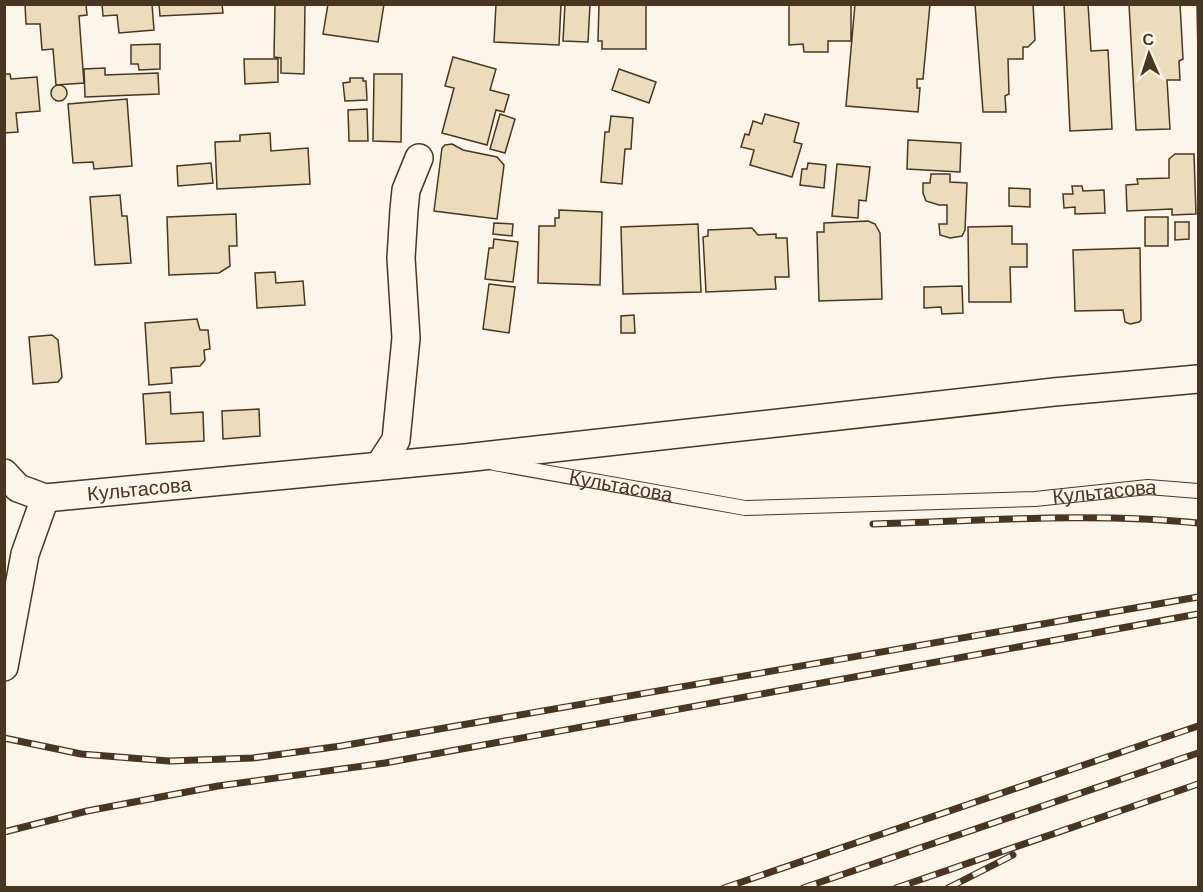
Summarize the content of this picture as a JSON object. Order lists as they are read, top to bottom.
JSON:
{
  "streets": {
    "street": ["Культасова"]
  },
  "north": "top"
}
